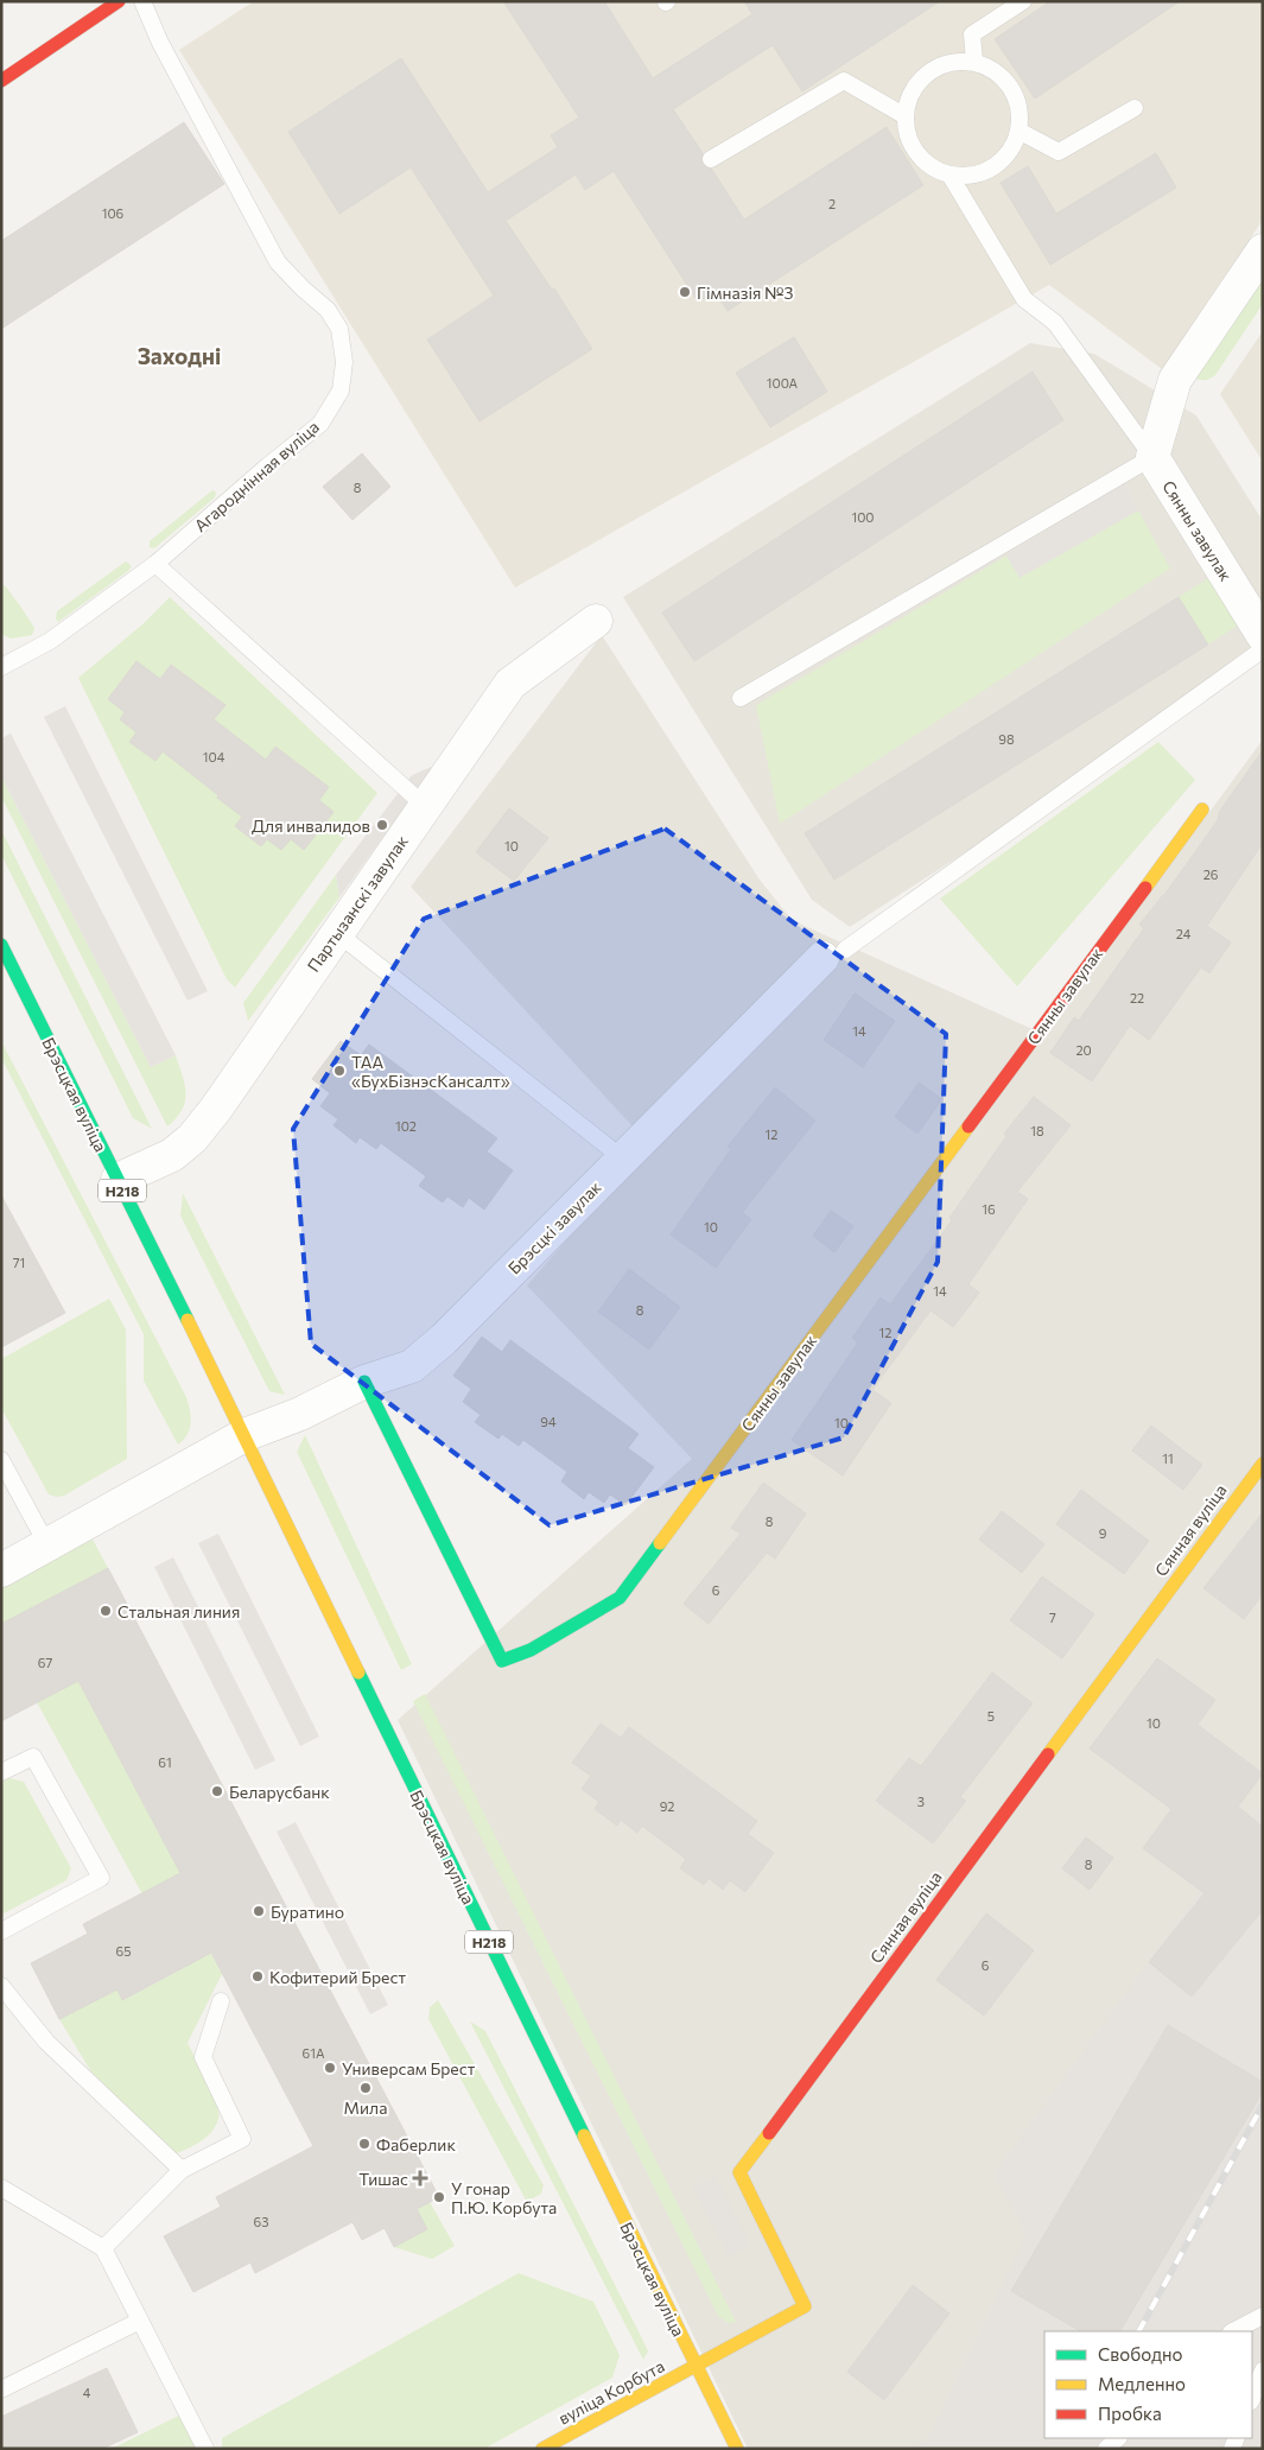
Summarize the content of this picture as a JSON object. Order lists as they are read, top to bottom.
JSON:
{
  "streets": {
    "street": [
      "Сянны завулак",
      "Партызанскі завулак",
      "Брэсцкая вуліца",
      "Н218",
      "Брэсцкі завулак",
      "Сянная вуліца",
      "вуліца Корбута"
    ],
    "lane": ["Агароднінная вуліца"]
  },
  "crossings": [
    ["Сянны завулак", "Брэсцкі завулак"],
    ["Партызанскі завулак", "Брэсцкая вуліца"],
    ["Брэсцкая вуліца", "Брэсцкі завулак"],
    ["Брэсцкая вуліца", "Сянная вуліца"],
    ["Брэсцкая вуліца", "вуліца Корбута"],
    ["Сянная вуліца", "вуліца Корбута"]
  ],
  "districts": ["Заходні"],
  "places": {
    "other": [
      "Гімназія №3",
      "Для инвалидов",
      "ТАА «БухБізнэсКансалт»",
      "Стальная линия",
      "Беларусбанк",
      "Буратино",
      "Кофитерий Брест",
      "Универсам Брест",
      "Мила",
      "Фаберлик",
      "У гонар П.Ю. Корбута"
    ],
    "health": ["Тишас"]
  },
  "house_numbers": [
    "2",
    "106",
    "100А",
    "8",
    "100",
    "98",
    "104",
    "10",
    "26",
    "24",
    "22",
    "14",
    "20",
    "102",
    "18",
    "12",
    "16",
    "10",
    "71",
    "14",
    "8",
    "12",
    "94",
    "10",
    "11",
    "8",
    "9",
    "6",
    "7",
    "67",
    "5",
    "10",
    "61",
    "3",
    "92",
    "8",
    "65",
    "6",
    "61А",
    "63",
    "4"
  ],
  "legend": ["Свободно", "Медленно", "Пробка"]
}
